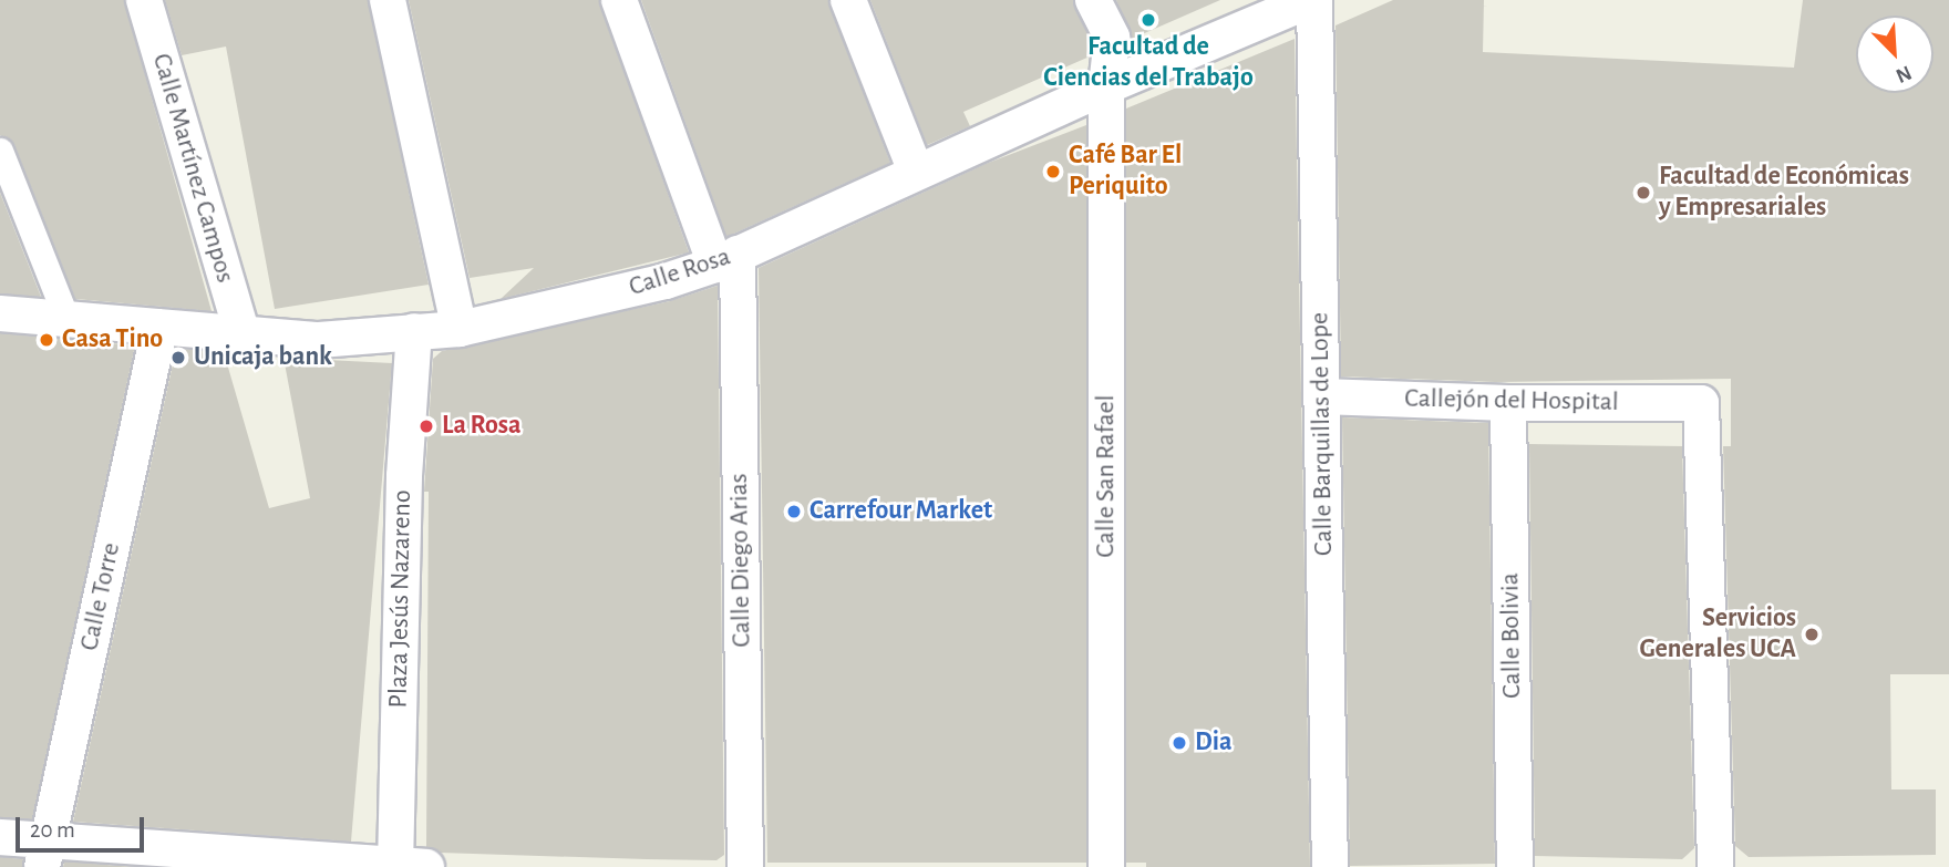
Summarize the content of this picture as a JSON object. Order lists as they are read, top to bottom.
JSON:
{
  "streets": {
    "street": [
      "Calle Martínez Campos",
      "Calle Rosa",
      "Callejón del Hospital",
      "Calle Barquillas de Lope",
      "Calle San Rafael",
      "Calle Diego Arias",
      "Calle Torre",
      "Plaza Jesús Nazareno",
      "Calle Bolivia"
    ]
  },
  "crossings": [
    ["Calle Martínez Campos", "Calle Rosa"],
    ["Calle Rosa", "Calle Barquillas de Lope"],
    ["Calle Rosa", "Calle San Rafael"],
    ["Calle Rosa", "Calle Diego Arias"],
    ["Calle Rosa", "Calle Torre"],
    ["Calle Rosa", "Plaza Jesús Nazareno"],
    ["Callejón del Hospital", "Calle Barquillas de Lope"],
    ["Callejón del Hospital", "Calle Bolivia"]
  ],
  "places": [
    "Facultad de Ciencias del Trabajo",
    "Café Bar El Periquito",
    "Facultad de Económicas y Empresariales",
    "Casa Tino",
    "Unicaja bank",
    "La Rosa",
    "Carrefour Market",
    "Servicios Generales UCA",
    "Dia"
  ],
  "scale_bar": "20 m",
  "north": "bottom right"
}
